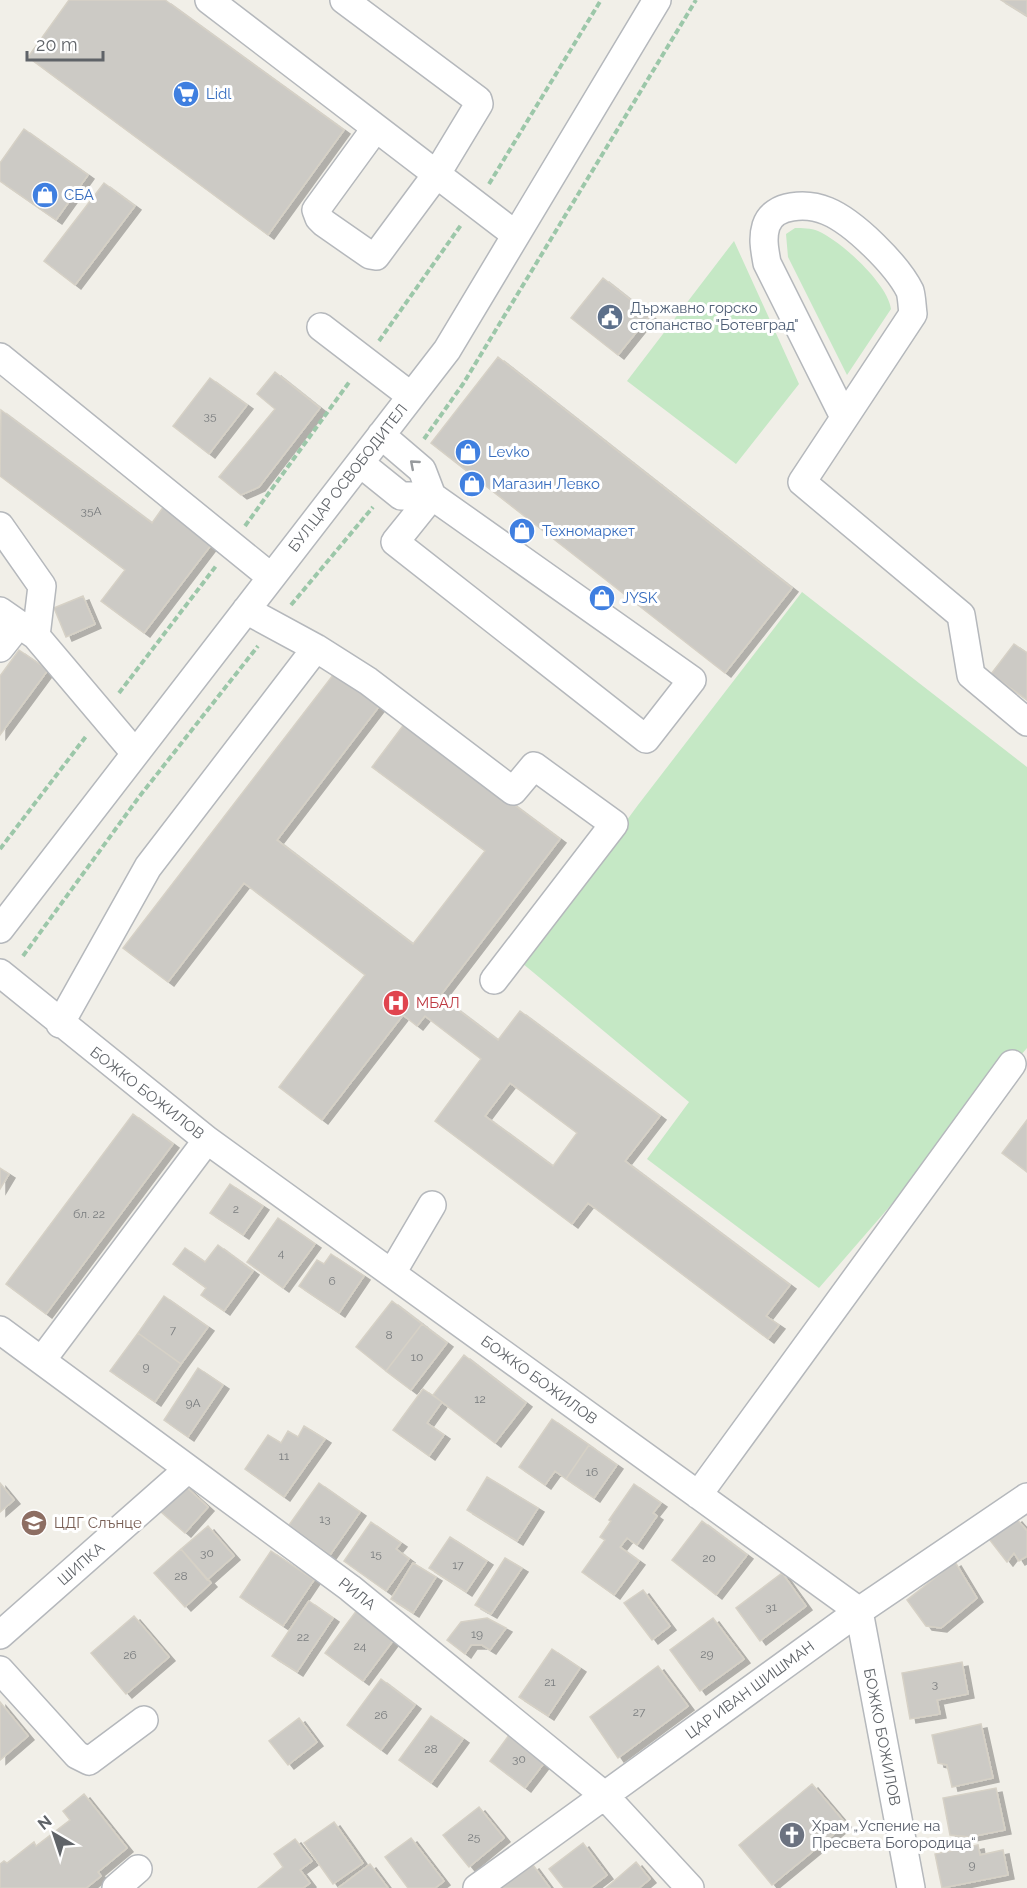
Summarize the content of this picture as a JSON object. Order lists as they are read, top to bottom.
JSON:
{
  "streets": {
    "street": [
      "БУЛ.ЦАР ОСВОБОДИТЕЛ",
      "БОЖКО БОЖИЛОВ",
      "ШИПКА",
      "РИЛА",
      "ЦАР ИВАН ШИШМАН"
    ]
  },
  "crossings": [
    ["БОЖКО БОЖИЛОВ", "ЦАР ИВАН ШИШМАН"],
    ["ШИПКА", "РИЛА"],
    ["РИЛА", "ЦАР ИВАН ШИШМАН"]
  ],
  "places": {
    "supermarket": ["Lidl"],
    "shop": [
      "СБА",
      "Levko",
      "Магазин Левко",
      "Техномаркет",
      "JYSK"
    ],
    "public building": ["Държавно горско стопанство \"Ботевград\""],
    "hospital": ["МБАЛ"],
    "school or university": ["ЦДГ Слънце"],
    "church": ["Храм „Успение на Пресвета Богородица“"]
  },
  "house_numbers": [
    "35",
    "35А",
    "2",
    "бл. 22",
    "4",
    "6",
    "7",
    "8",
    "10",
    "9",
    "12",
    "9А",
    "11",
    "16",
    "13",
    "30",
    "15",
    "20",
    "17",
    "28",
    "31",
    "19",
    "22",
    "24",
    "29",
    "26",
    "21",
    "3",
    "27",
    "26",
    "28",
    "30",
    "25",
    "9"
  ],
  "scale_bar": "20 m",
  "north": "top left"
}
